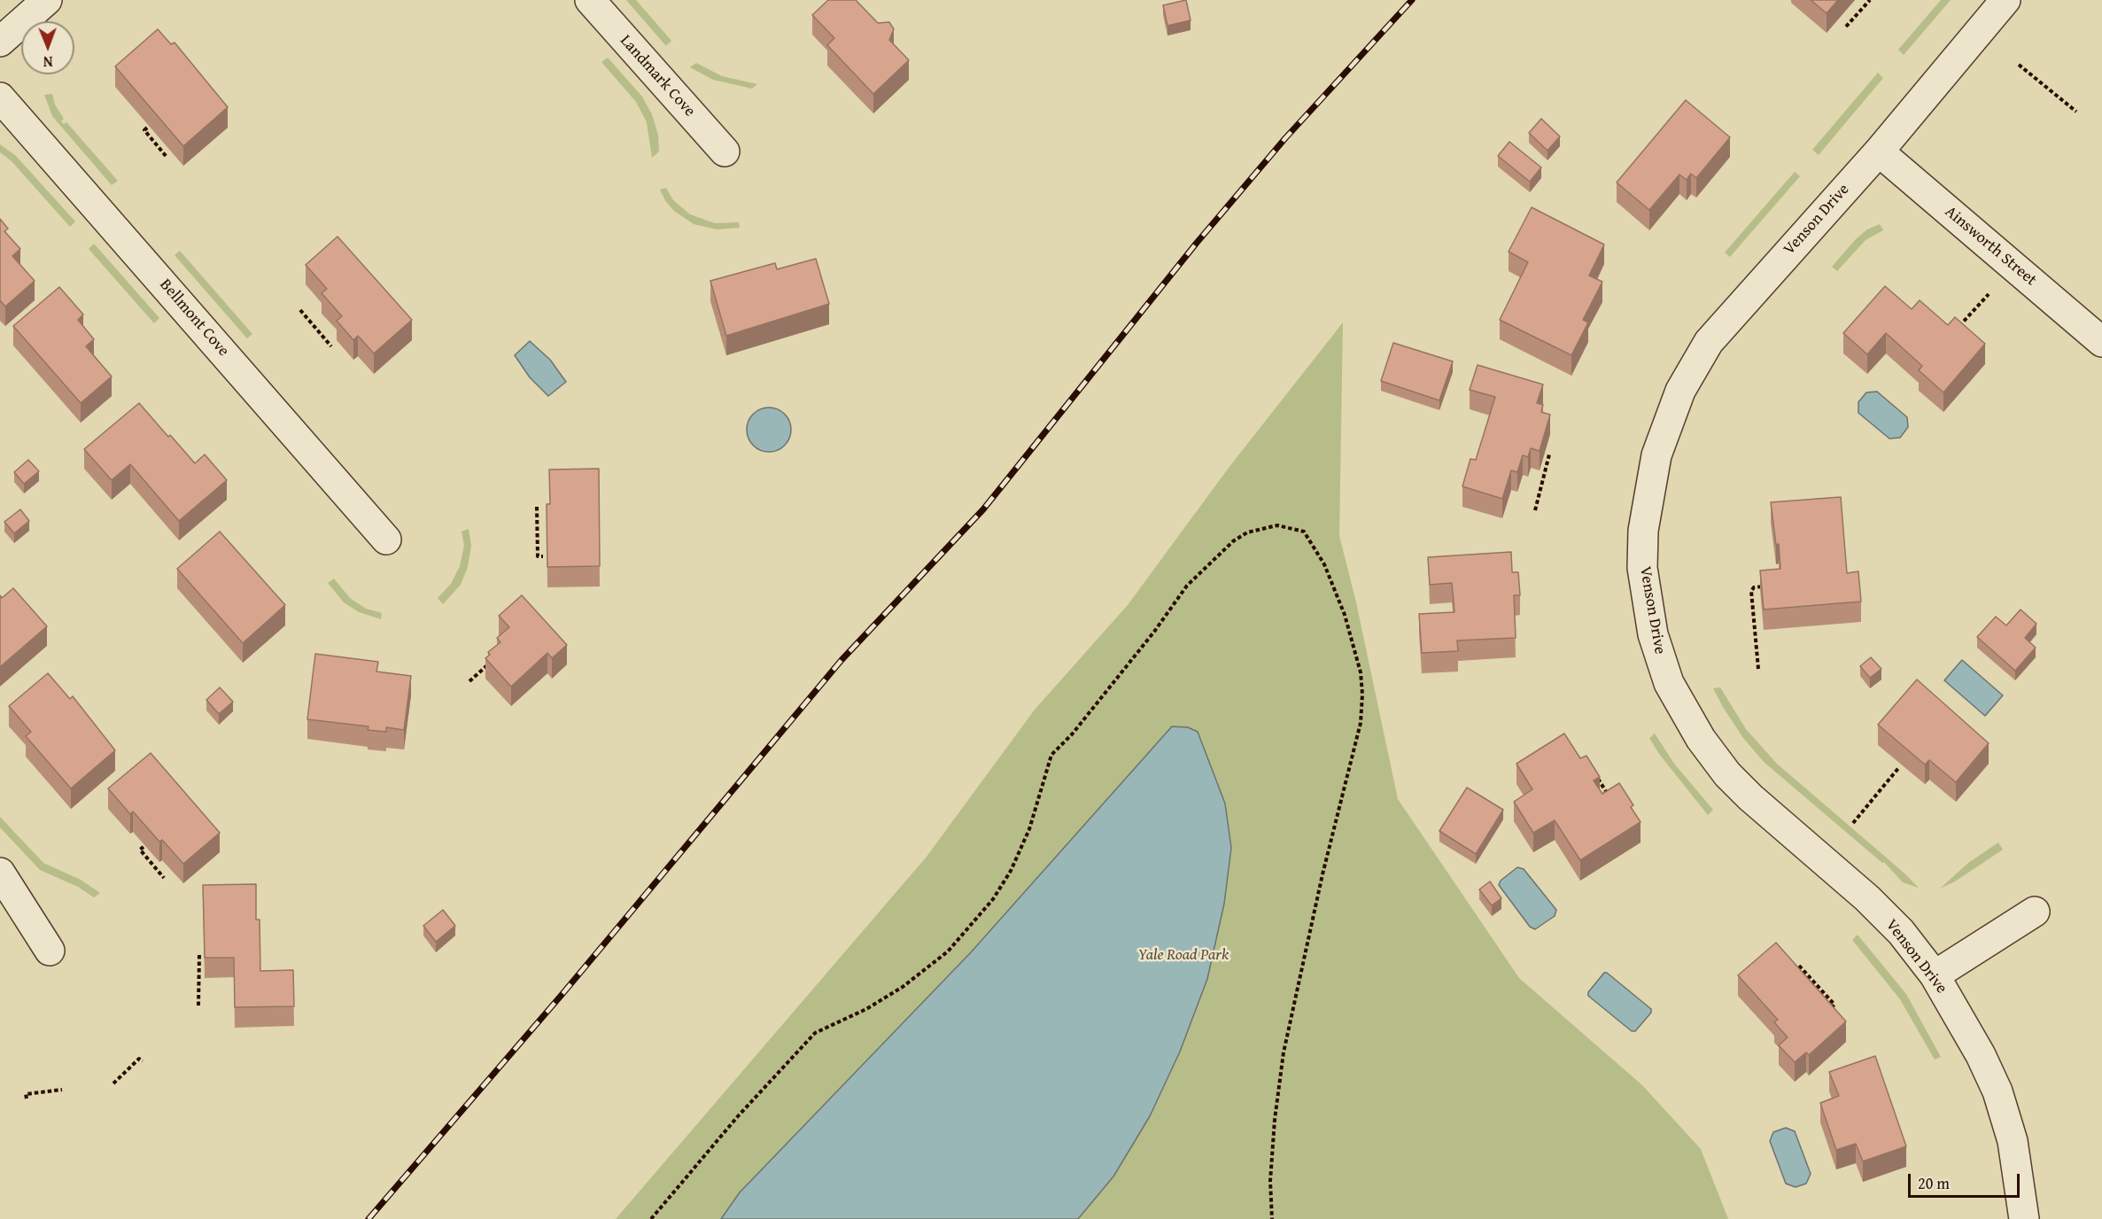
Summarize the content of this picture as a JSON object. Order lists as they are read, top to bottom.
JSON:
{
  "streets": {
    "street": [
      "Landmark Cove",
      "Venson Drive",
      "Ainsworth Street",
      "Bellmont Cove"
    ]
  },
  "crossings": [
    ["Venson Drive", "Ainsworth Street"]
  ],
  "parks": ["Yale Road Park"],
  "scale_bar": "20 m",
  "north": "bottom"
}
